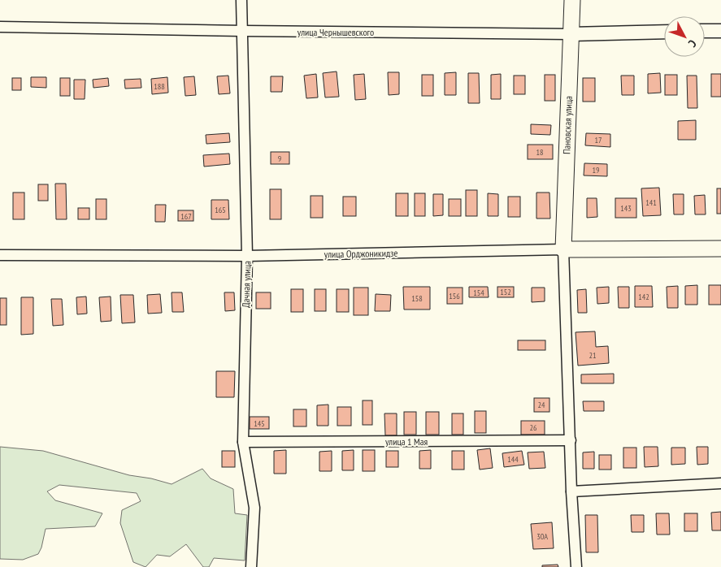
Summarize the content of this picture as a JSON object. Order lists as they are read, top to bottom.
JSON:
{
  "streets": {
    "main road": ["Пановская улица", "улица Орджоникидзе"],
    "street": ["улица Чернышевского", "Дачная улица", "улица 1 Мая"]
  },
  "crossings": [
    ["улица Чернышевского", "Пановская улица"],
    ["улица Чернышевского", "Дачная улица"],
    ["Пановская улица", "улица Орджоникидзе"],
    ["улица Орджоникидзе", "Дачная улица"],
    ["Дачная улица", "улица 1 Мая"]
  ],
  "house_numbers": [
    "188",
    "17",
    "18",
    "9",
    "19",
    "141",
    "143",
    "165",
    "167",
    "152",
    "154",
    "156",
    "142",
    "158",
    "21",
    "24",
    "145",
    "26",
    "144",
    "30А"
  ],
  "north": "bottom right"
}
